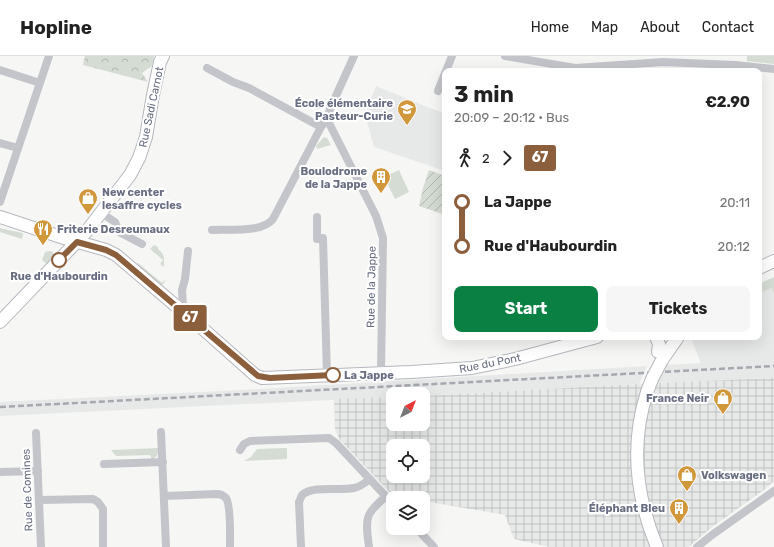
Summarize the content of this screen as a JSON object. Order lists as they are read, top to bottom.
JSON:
{
  "streets": {
    "main road": ["Rue Sadi Carnot", "Rue du Pont"],
    "street": ["Rue de la Jappe", "Rue de Comines"]
  },
  "crossings": [
    ["Rue de la Jappe", "Rue du Pont"]
  ],
  "places": {
    "school or university": ["École élémentaire Pasteur-Curie"],
    "building": ["Boulodrome de la Jappe", "Éléphant Bleu"],
    "shop": ["New center lesaffre cycles", "France Neir", "Volkswagen"],
    "restaurant": ["Friterie Desreumaux"],
    "other": ["Rue d'Haubourdin", "La Jappe"]
  },
  "lines": ["bus line 67"],
  "north": "top right",
  "page": {
    "header": "Hopline",
    "nav": [
      "Home",
      "Map",
      "About",
      "Contact"
    ],
    "on_map": "67",
    "heading": ["3 min", "20:09 – 20:12 · Bus", "€2.90"],
    "legs": ["2", "67"],
    "list": [
      {
        "name": "La Jappe",
        "value": "20:11"
      },
      {
        "name": "Rue d'Haubourdin",
        "value": "20:12"
      }
    ],
    "buttons": ["Start", "Tickets"]
  }
}
